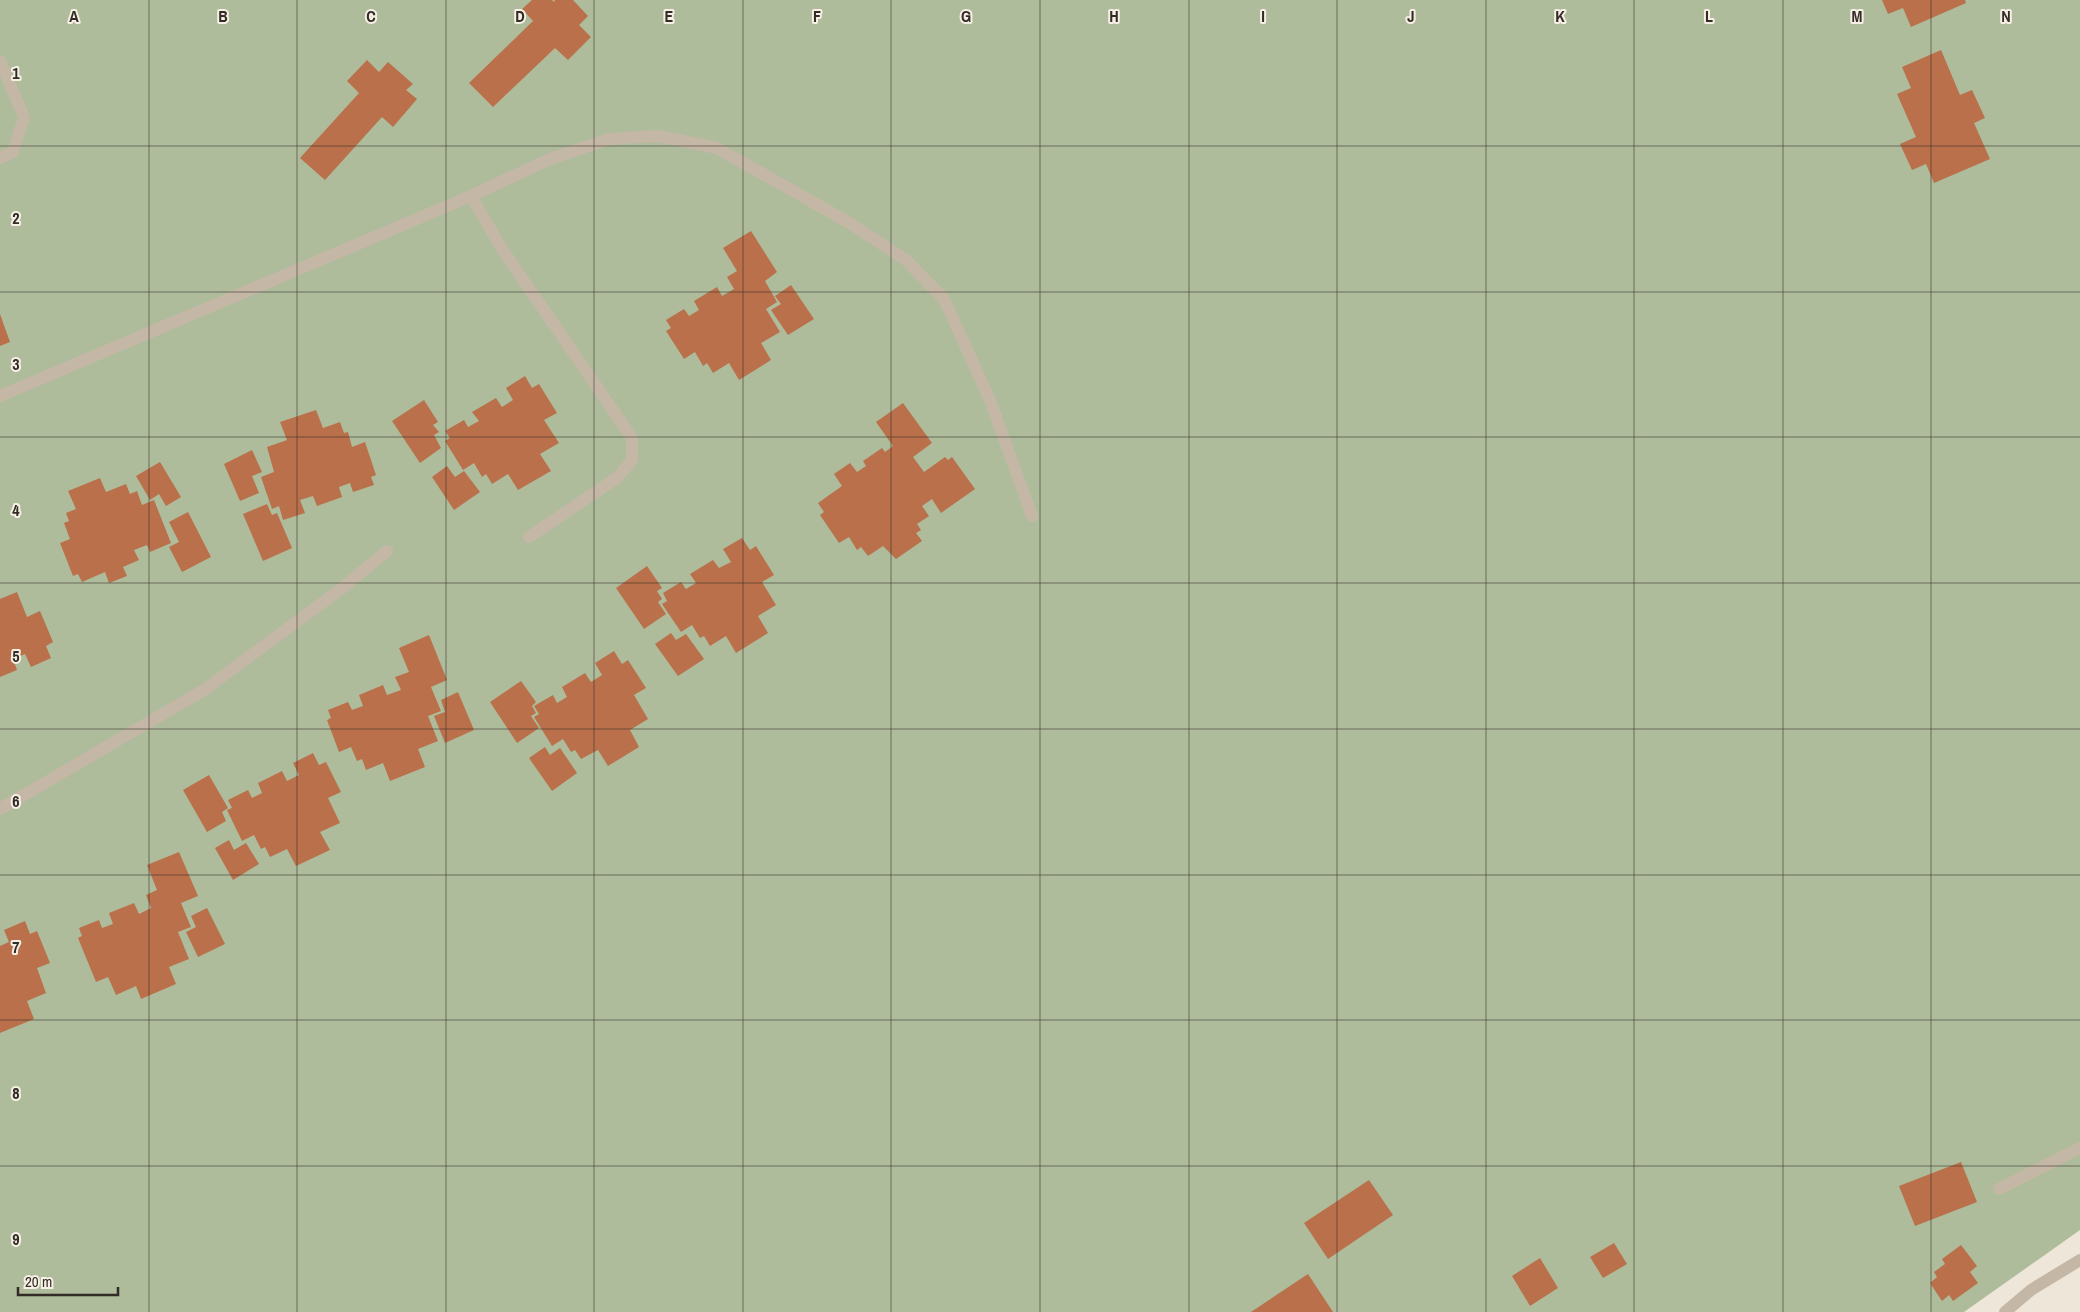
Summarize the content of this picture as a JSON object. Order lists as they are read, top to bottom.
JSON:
{
  "scale_bar": "20 m",
  "grid": {
    "columns": [
      "A",
      "B",
      "C",
      "D",
      "E",
      "F",
      "G",
      "H",
      "I",
      "J",
      "K",
      "L",
      "M",
      "N"
    ],
    "rows": [
      "1",
      "2",
      "3",
      "4",
      "5",
      "6",
      "7",
      "8",
      "9"
    ]
  }
}
